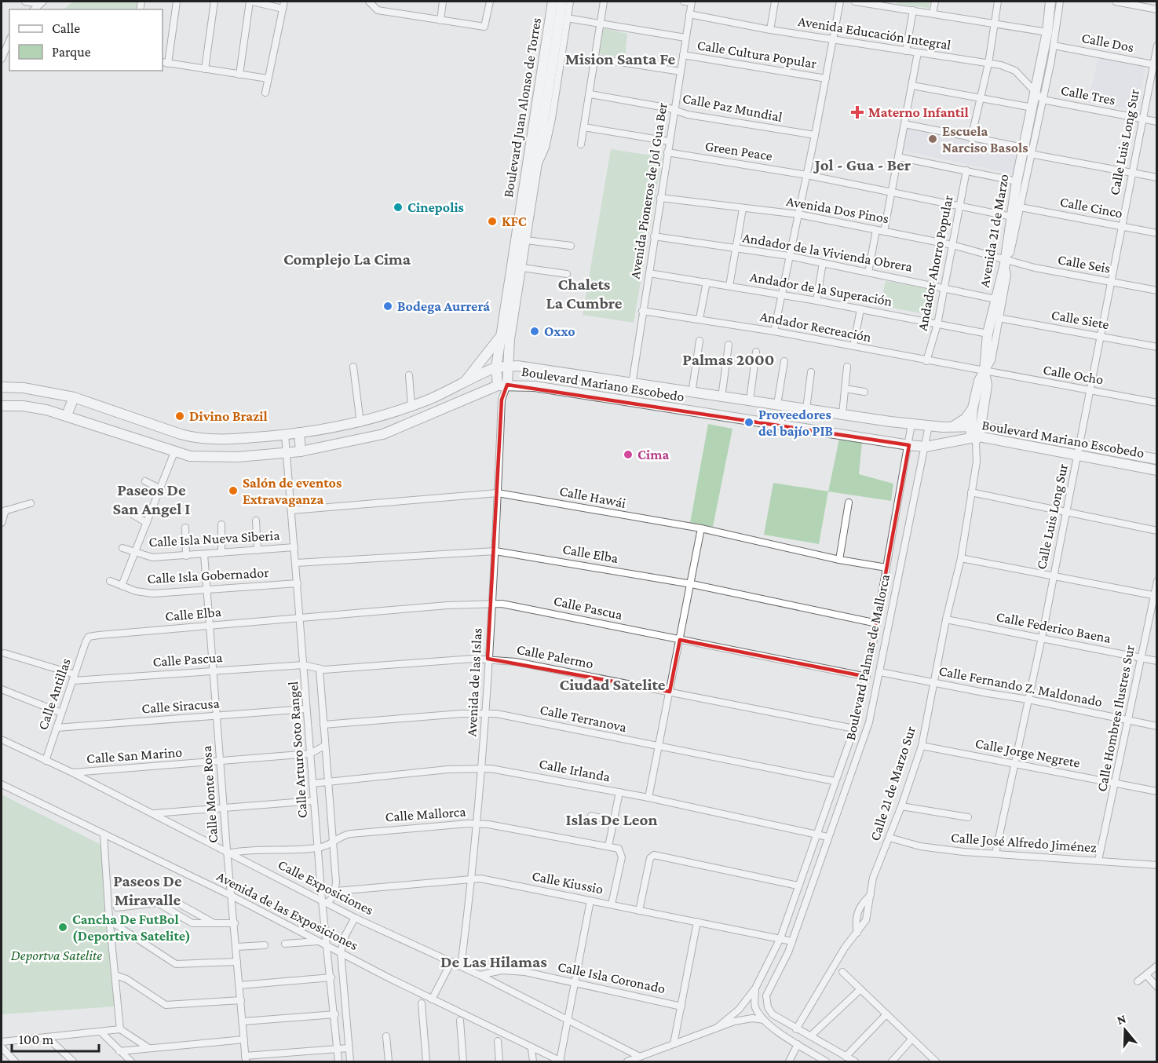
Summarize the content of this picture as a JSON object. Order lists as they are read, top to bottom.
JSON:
{
  "streets": {
    "main road": ["Boulevard Juan Alonso de Torres", "Avenida 21 de Marzo", "Boulevard Mariano Escobedo"],
    "street": [
      "Avenida Educación Integral",
      "Calle Dos",
      "Calle Cultura Popular",
      "Calle Tres",
      "Calle Paz Mundial",
      "Calle Luis Long Sur",
      "Green Peace",
      "Avenida Pioneros de Jol Gua Ber",
      "Calle Cinco",
      "Avenida Dos Pinos",
      "Andador de la Vivienda Obrera",
      "Andador Ahorro Popular",
      "Calle Seis",
      "Andador de la Superación",
      "Calle Siete",
      "Andador Recreación",
      "Calle Ocho",
      "Calle Hawái",
      "Calle Isla Nueva Siberia",
      "Calle Elba",
      "Calle Isla Gobernador",
      "Calle Pascua",
      "Calle Federico Baena",
      "Calle Palermo",
      "Boulevard Palmas de Mallorca",
      "Avenida de las Islas",
      "Calle Fernando Z. Maldonado",
      "Calle Antillas",
      "Calle Siracusa",
      "Calle Terranova",
      "Calle Hombres Ilustres Sur",
      "Calle Arturo Soto Rangel",
      "Calle Jorge Negrete",
      "Calle San Marino",
      "Calle Irlanda",
      "Calle 21 de Marzo Sur",
      "Calle Monte Rosa",
      "Calle Mallorca",
      "Calle José Alfredo Jiménez",
      "Calle Kiussio",
      "Calle Exposiciones",
      "Avenida de las Exposiciones",
      "Calle Isla Coronado"
    ]
  },
  "crossings": [
    ["Avenida Educación Integral", "Calle Tres"],
    ["Avenida Educación Integral", "Avenida Pioneros de Jol Gua Ber"],
    ["Avenida Educación Integral", "Avenida 21 de Marzo"],
    ["Calle Dos", "Calle Luis Long Sur"],
    ["Calle Cultura Popular", "Avenida Pioneros de Jol Gua Ber"],
    ["Calle Tres", "Calle Luis Long Sur"],
    ["Calle Tres", "Avenida 21 de Marzo"],
    ["Boulevard Juan Alonso de Torres", "Boulevard Mariano Escobedo"],
    ["Boulevard Juan Alonso de Torres", "Avenida de las Islas"],
    ["Calle Paz Mundial", "Avenida Pioneros de Jol Gua Ber"],
    ["Calle Luis Long Sur", "Calle Cinco"],
    ["Calle Luis Long Sur", "Calle Seis"],
    ["Calle Luis Long Sur", "Calle Siete"],
    ["Calle Luis Long Sur", "Calle Ocho"],
    ["Calle Luis Long Sur", "Boulevard Mariano Escobedo"],
    ["Calle Luis Long Sur", "Calle Federico Baena"],
    ["Calle Luis Long Sur", "Calle Fernando Z. Maldonado"],
    ["Calle Luis Long Sur", "Calle Jorge Negrete"],
    ["Calle Luis Long Sur", "Calle José Alfredo Jiménez"],
    ["Green Peace", "Avenida Pioneros de Jol Gua Ber"],
    ["Green Peace", "Avenida 21 de Marzo"],
    ["Green Peace", "Andador Ahorro Popular"],
    ["Avenida Pioneros de Jol Gua Ber", "Avenida Dos Pinos"],
    ["Avenida Pioneros de Jol Gua Ber", "Andador de la Vivienda Obrera"],
    ["Avenida Pioneros de Jol Gua Ber", "Andador de la Superación"],
    ["Avenida Pioneros de Jol Gua Ber", "Andador Recreación"],
    ["Avenida Pioneros de Jol Gua Ber", "Boulevard Mariano Escobedo"],
    ["Avenida Dos Pinos", "Avenida 21 de Marzo"],
    ["Avenida Dos Pinos", "Andador Ahorro Popular"],
    ["Avenida Dos Pinos", "Calle Seis"],
    ["Avenida 21 de Marzo", "Andador de la Vivienda Obrera"],
    ["Avenida 21 de Marzo", "Calle Seis"],
    ["Avenida 21 de Marzo", "Andador de la Superación"],
    ["Avenida 21 de Marzo", "Andador Recreación"],
    ["Avenida 21 de Marzo", "Calle Ocho"],
    ["Avenida 21 de Marzo", "Boulevard Mariano Escobedo"],
    ["Avenida 21 de Marzo", "Calle 21 de Marzo Sur"],
    ["Andador de la Vivienda Obrera", "Andador Ahorro Popular"],
    ["Andador Ahorro Popular", "Andador de la Superación"],
    ["Andador Ahorro Popular", "Andador Recreación"],
    ["Andador Recreación", "Calle Ocho"],
    ["Boulevard Mariano Escobedo", "Boulevard Palmas de Mallorca"],
    ["Boulevard Mariano Escobedo", "Avenida de las Islas"],
    ["Boulevard Mariano Escobedo", "Calle Arturo Soto Rangel"],
    ["Boulevard Mariano Escobedo", "Calle 21 de Marzo Sur"],
    ["Calle Hawái", "Boulevard Palmas de Mallorca"],
    ["Calle Hawái", "Avenida de las Islas"],
    ["Calle Hawái", "Calle Arturo Soto Rangel"],
    ["Calle Isla Nueva Siberia", "Calle Arturo Soto Rangel"],
    ["Calle Isla Nueva Siberia", "Calle Monte Rosa"],
    ["Calle Elba", "Calle Pascua"],
    ["Calle Elba", "Boulevard Palmas de Mallorca"],
    ["Calle Elba", "Avenida de las Islas"],
    ["Calle Elba", "Calle Antillas"],
    ["Calle Elba", "Calle Arturo Soto Rangel"],
    ["Calle Elba", "Calle Monte Rosa"],
    ["Calle Isla Gobernador", "Calle Arturo Soto Rangel"],
    ["Calle Isla Gobernador", "Calle Monte Rosa"],
    ["Calle Pascua", "Calle Palermo"],
    ["Calle Pascua", "Boulevard Palmas de Mallorca"],
    ["Calle Pascua", "Avenida de las Islas"],
    ["Calle Pascua", "Calle Antillas"],
    ["Calle Pascua", "Calle Arturo Soto Rangel"],
    ["Calle Pascua", "Calle Monte Rosa"],
    ["Calle Federico Baena", "Calle Hombres Ilustres Sur"],
    ["Calle Federico Baena", "Calle 21 de Marzo Sur"],
    ["Calle Palermo", "Boulevard Palmas de Mallorca"],
    ["Calle Palermo", "Avenida de las Islas"],
    ["Calle Palermo", "Calle Arturo Soto Rangel"],
    ["Boulevard Palmas de Mallorca", "Calle Fernando Z. Maldonado"],
    ["Boulevard Palmas de Mallorca", "Calle Terranova"],
    ["Boulevard Palmas de Mallorca", "Calle Irlanda"],
    ["Boulevard Palmas de Mallorca", "Calle 21 de Marzo Sur"],
    ["Boulevard Palmas de Mallorca", "Calle Kiussio"],
    ["Avenida de las Islas", "Calle Terranova"],
    ["Avenida de las Islas", "Calle Irlanda"],
    ["Avenida de las Islas", "Calle Mallorca"],
    ["Avenida de las Islas", "Calle Kiussio"],
    ["Avenida de las Islas", "Calle Exposiciones"],
    ["Calle Fernando Z. Maldonado", "Calle Hombres Ilustres Sur"],
    ["Calle Fernando Z. Maldonado", "Calle 21 de Marzo Sur"],
    ["Calle Antillas", "Calle Siracusa"],
    ["Calle Antillas", "Calle Exposiciones"],
    ["Calle Siracusa", "Calle Arturo Soto Rangel"],
    ["Calle Siracusa", "Calle Monte Rosa"],
    ["Calle Hombres Ilustres Sur", "Calle Jorge Negrete"],
    ["Calle Hombres Ilustres Sur", "Calle José Alfredo Jiménez"],
    ["Calle Arturo Soto Rangel", "Calle San Marino"],
    ["Calle Arturo Soto Rangel", "Calle Irlanda"],
    ["Calle Arturo Soto Rangel", "Calle Mallorca"],
    ["Calle Arturo Soto Rangel", "Calle Exposiciones"],
    ["Calle Arturo Soto Rangel", "Avenida de las Exposiciones"],
    ["Calle Jorge Negrete", "Calle 21 de Marzo Sur"],
    ["Calle San Marino", "Calle Monte Rosa"],
    ["Calle San Marino", "Calle Exposiciones"],
    ["Calle 21 de Marzo Sur", "Calle José Alfredo Jiménez"],
    ["Calle Monte Rosa", "Calle Mallorca"],
    ["Calle Monte Rosa", "Calle Exposiciones"],
    ["Calle Monte Rosa", "Avenida de las Exposiciones"],
    ["Calle Mallorca", "Calle Kiussio"],
    ["Calle Mallorca", "Calle Exposiciones"],
    ["Calle Exposiciones", "Calle Isla Coronado"]
  ],
  "districts": [
    "Mision Santa Fe",
    "Jol - Gua - Ber",
    "Complejo La Cima",
    "Chalets La Cumbre",
    "Palmas 2000",
    "Paseos De San Angel I",
    "Ciudad Satelite",
    "Islas De Leon",
    "Paseos De Miravalle",
    "De Las Hilamas"
  ],
  "parks": ["Deportva Satelite"],
  "places": {
    "health": ["Materno Infantil"],
    "other": [
      "Escuela Narciso Basols",
      "Cinepolis",
      "KFC",
      "Bodega Aurrerá",
      "Oxxo",
      "Divino Brazil",
      "Proveedores del bajío PIB",
      "Cima",
      "Salón de eventos Extravaganza",
      "Cancha De FutBol (Deportiva Satelite)"
    ]
  },
  "legend": ["Calle", "Parque"],
  "scale_bar": "100 m",
  "north": "top"
}
